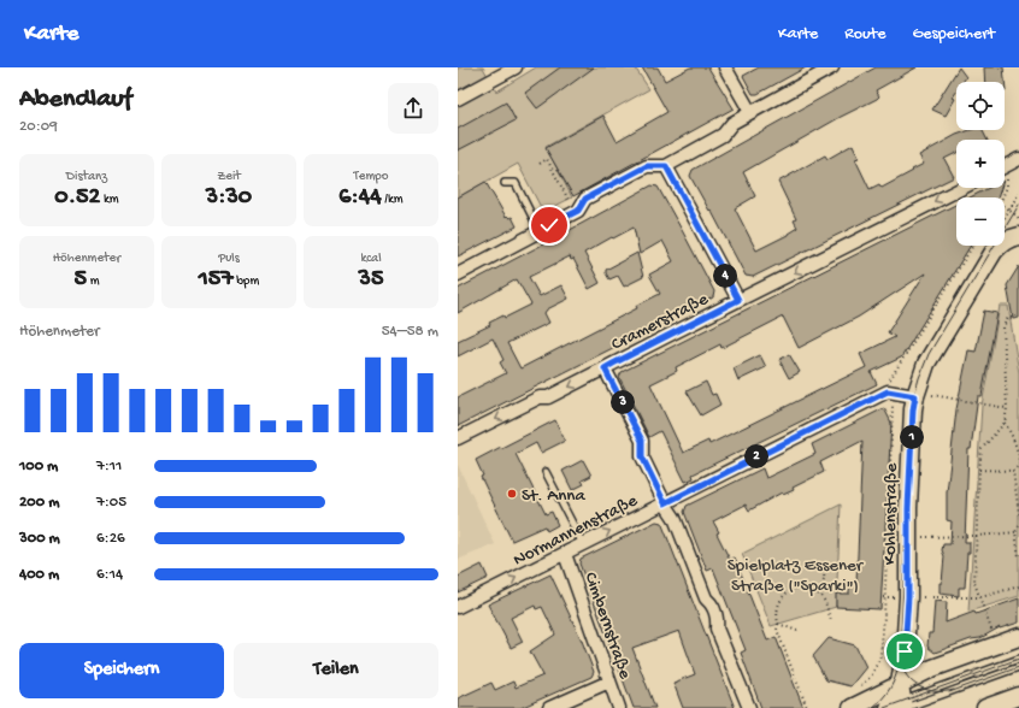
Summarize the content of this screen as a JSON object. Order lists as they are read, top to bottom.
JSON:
{
  "streets": {
    "street": [
      "Cramerstraße",
      "Kohlenstraße",
      "Normannenstraße",
      "Cimbernstraße"
    ]
  },
  "crossings": [
    ["Kohlenstraße", "Normannenstraße"],
    ["Normannenstraße", "Cimbernstraße"]
  ],
  "one_way": ["Cramerstraße", "Normannenstraße"],
  "parks": ["Spielplatz Essener Straße (\"Sparki\")"],
  "places": ["St. Anna"],
  "page": {
    "header": "Karte",
    "nav": ["Karte", "Route", "Gespeichert"],
    "heading": ["Abendlauf", "20:09"],
    "map_buttons": ["+", "−"],
    "stats": [
      ["Distanz", "0.52 km"],
      ["Zeit", "3:30"],
      ["Tempo", "6:44 /km"],
      ["Höhenmeter", "5 m"],
      ["Puls", "157 bpm"],
      ["kcal", "35"]
    ],
    "pins": [
      "4",
      "3",
      "1",
      "2"
    ],
    "chart": ["Höhenmeter", "54–58 m"],
    "list": [
      {
        "name": "100 m",
        "note": "7:11"
      },
      {
        "name": "200 m",
        "note": "7:05"
      },
      {
        "name": "300 m",
        "note": "6:26"
      },
      {
        "name": "400 m",
        "note": "6:14"
      }
    ],
    "buttons": ["Speichern", "Teilen"]
  }
}
